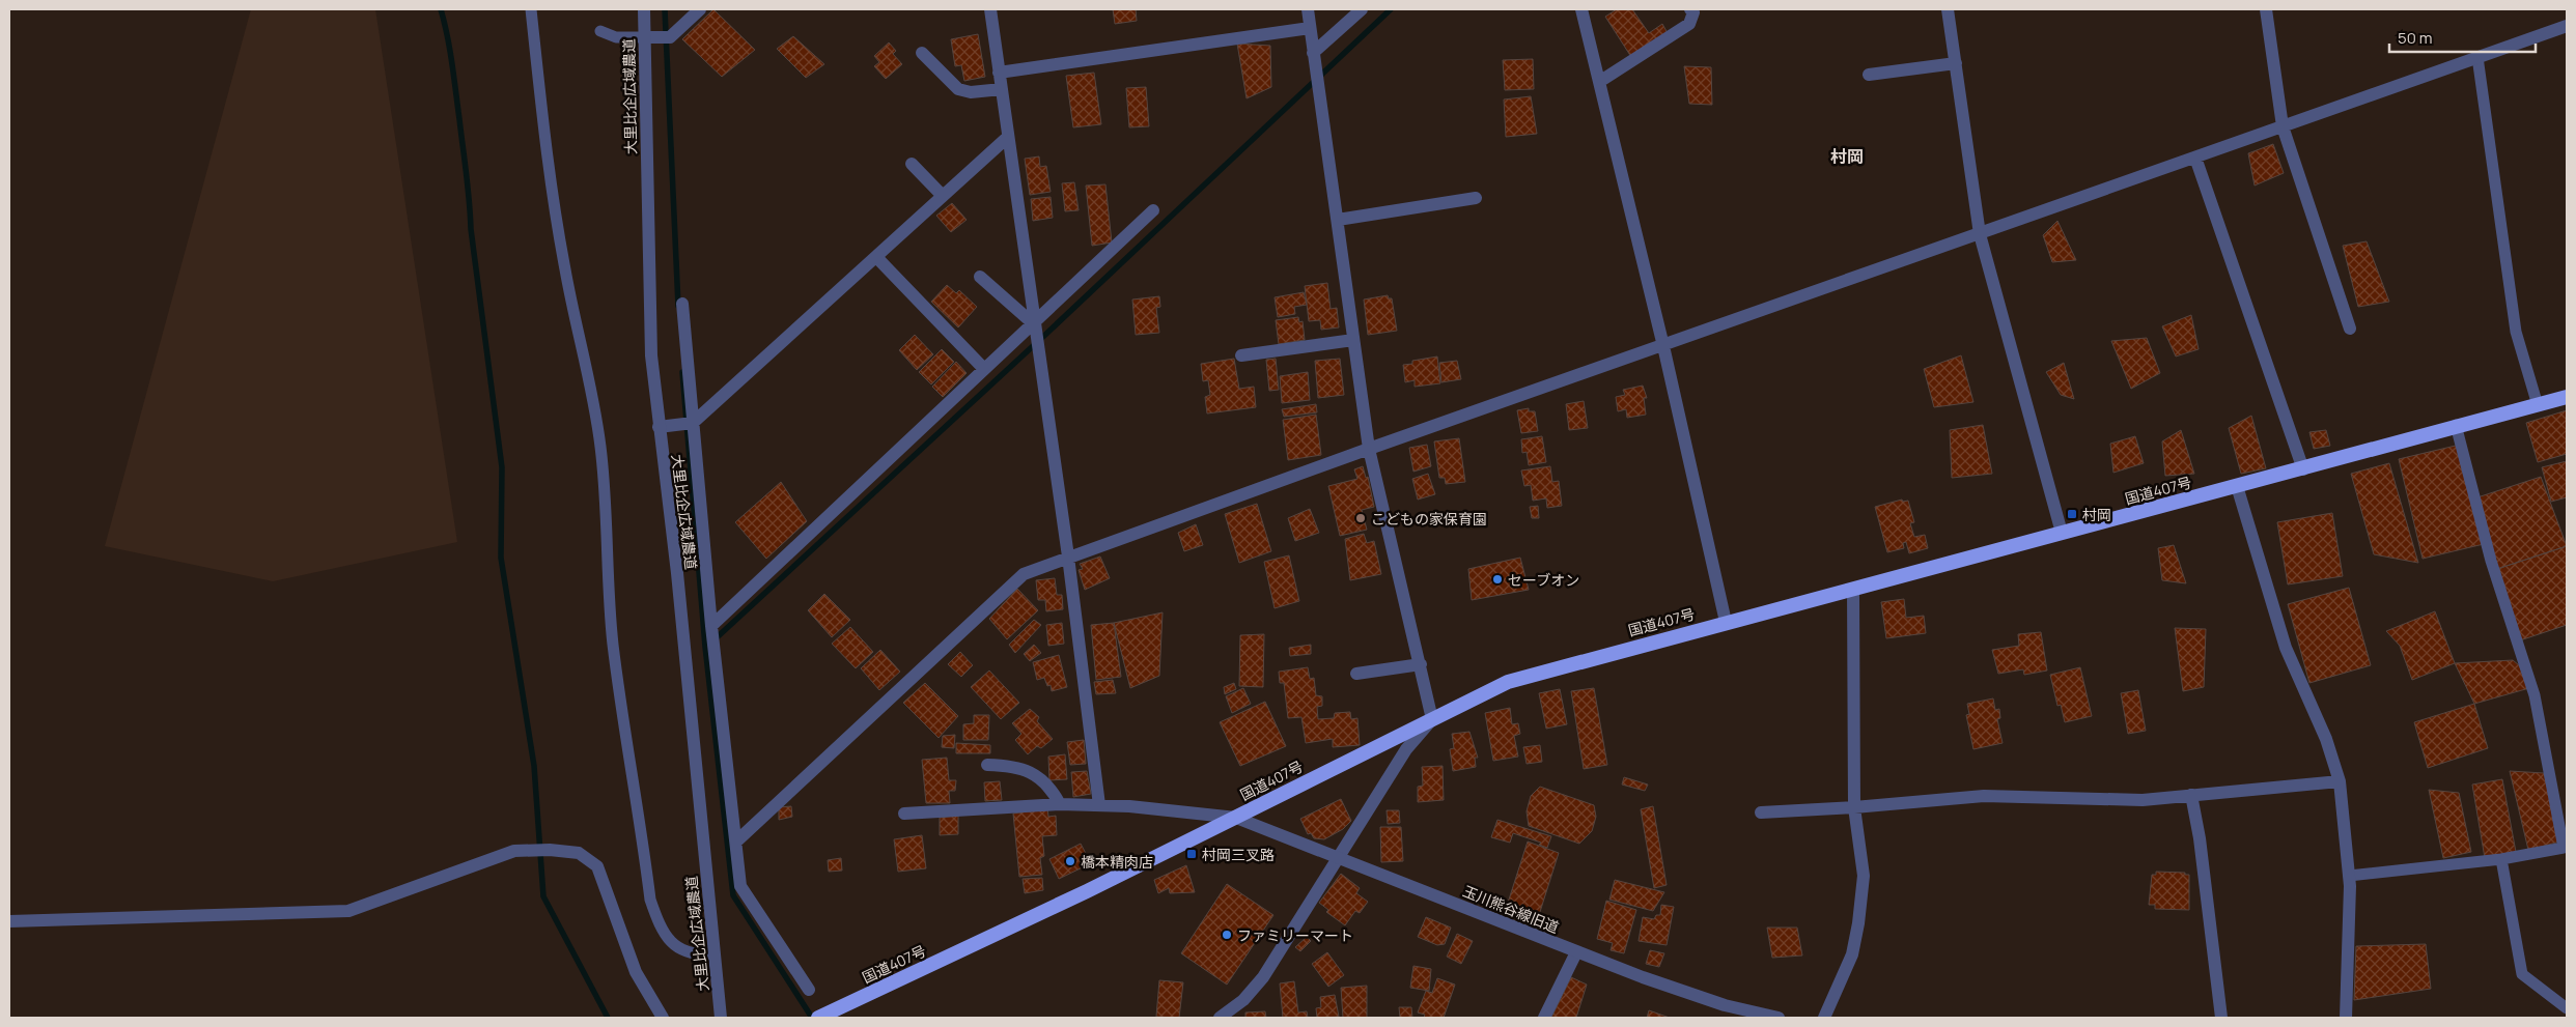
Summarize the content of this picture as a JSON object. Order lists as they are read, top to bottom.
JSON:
{
  "streets": {
    "highway": ["国道407号"],
    "street": ["大里比企広域農道", "玉川熊谷線旧道"]
  },
  "crossings": [
    ["国道407号", "玉川熊谷線旧道"]
  ],
  "districts": ["村岡"],
  "places": {
    "transit": ["村岡", "村岡三叉路"],
    "other": [
      "こどもの家保育園",
      "セーブオン",
      "橋本精肉店",
      "ファミリーマート"
    ]
  },
  "scale_bar": "50 m"
}
